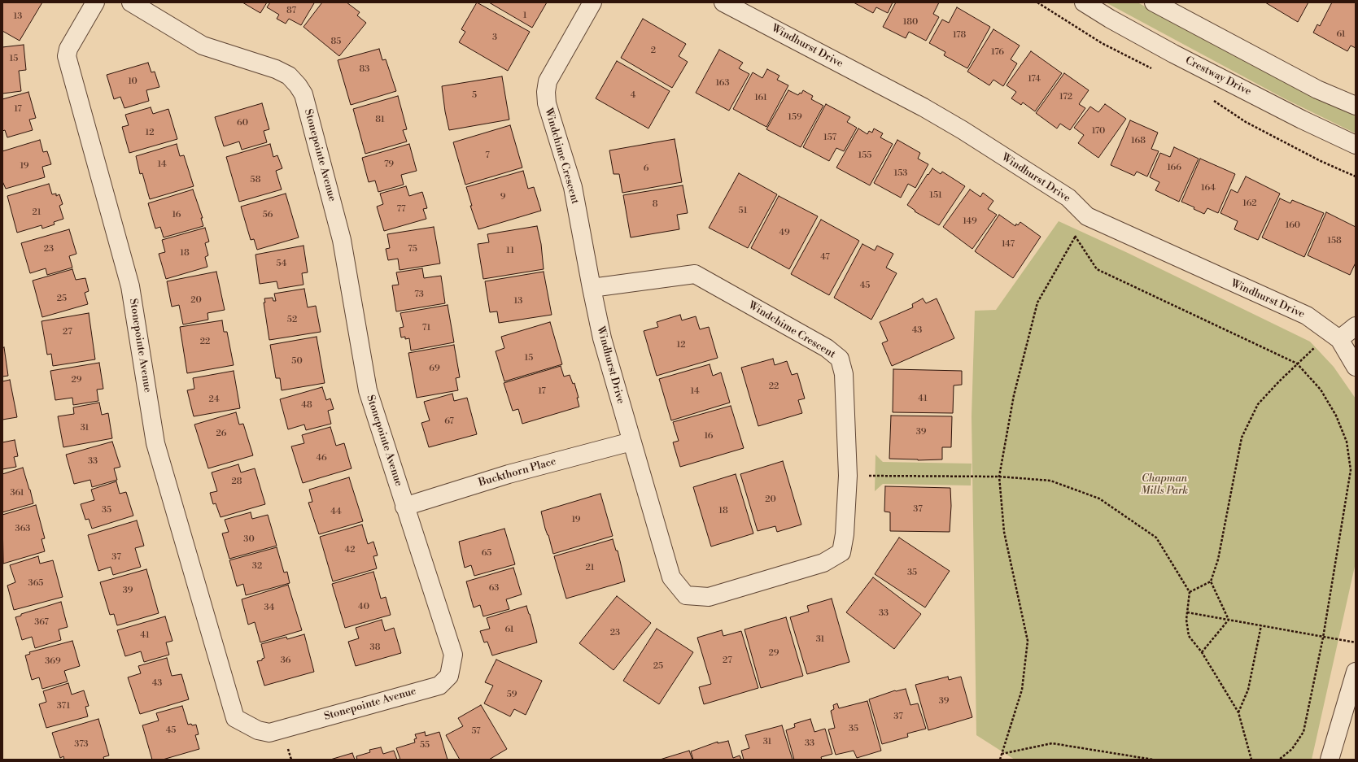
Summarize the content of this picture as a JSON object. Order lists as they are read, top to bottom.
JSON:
{
  "streets": {
    "street": [
      "Windhurst Drive",
      "Crestway Drive",
      "Stonepointe Avenue",
      "Windchime Crescent",
      "Buckthorn Place"
    ]
  },
  "crossings": [
    ["Windhurst Drive", "Windchime Crescent"],
    ["Windhurst Drive", "Buckthorn Place"],
    ["Stonepointe Avenue", "Buckthorn Place"],
    ["Windchime Crescent", "Buckthorn Place"]
  ],
  "parks": ["Chapman Mills Park"],
  "house_numbers": [
    "87",
    "1",
    "13",
    "180",
    "61",
    "178",
    "3",
    "85",
    "2",
    "176",
    "15",
    "83",
    "174",
    "10",
    "163",
    "5",
    "4",
    "172",
    "161",
    "17",
    "159",
    "81",
    "60",
    "170",
    "12",
    "157",
    "168",
    "7",
    "155",
    "14",
    "79",
    "19",
    "166",
    "6",
    "153",
    "58",
    "164",
    "151",
    "9",
    "162",
    "8",
    "77",
    "51",
    "21",
    "16",
    "56",
    "149",
    "160",
    "49",
    "158",
    "147",
    "23",
    "75",
    "11",
    "18",
    "47",
    "54",
    "45",
    "73",
    "25",
    "20",
    "13",
    "52",
    "71",
    "43",
    "27",
    "22",
    "12",
    "15",
    "50",
    "69",
    "29",
    "22",
    "17",
    "14",
    "41",
    "24",
    "48",
    "67",
    "31",
    "39",
    "26",
    "16",
    "46",
    "33",
    "28",
    "361",
    "20",
    "37",
    "35",
    "18",
    "44",
    "19",
    "363",
    "30",
    "42",
    "65",
    "37",
    "32",
    "21",
    "35",
    "365",
    "63",
    "39",
    "40",
    "34",
    "33",
    "367",
    "61",
    "23",
    "41",
    "31",
    "38",
    "29",
    "36",
    "27",
    "369",
    "25",
    "43",
    "59",
    "39",
    "371",
    "37",
    "35",
    "45",
    "57",
    "31",
    "33",
    "373",
    "55"
  ]
}
